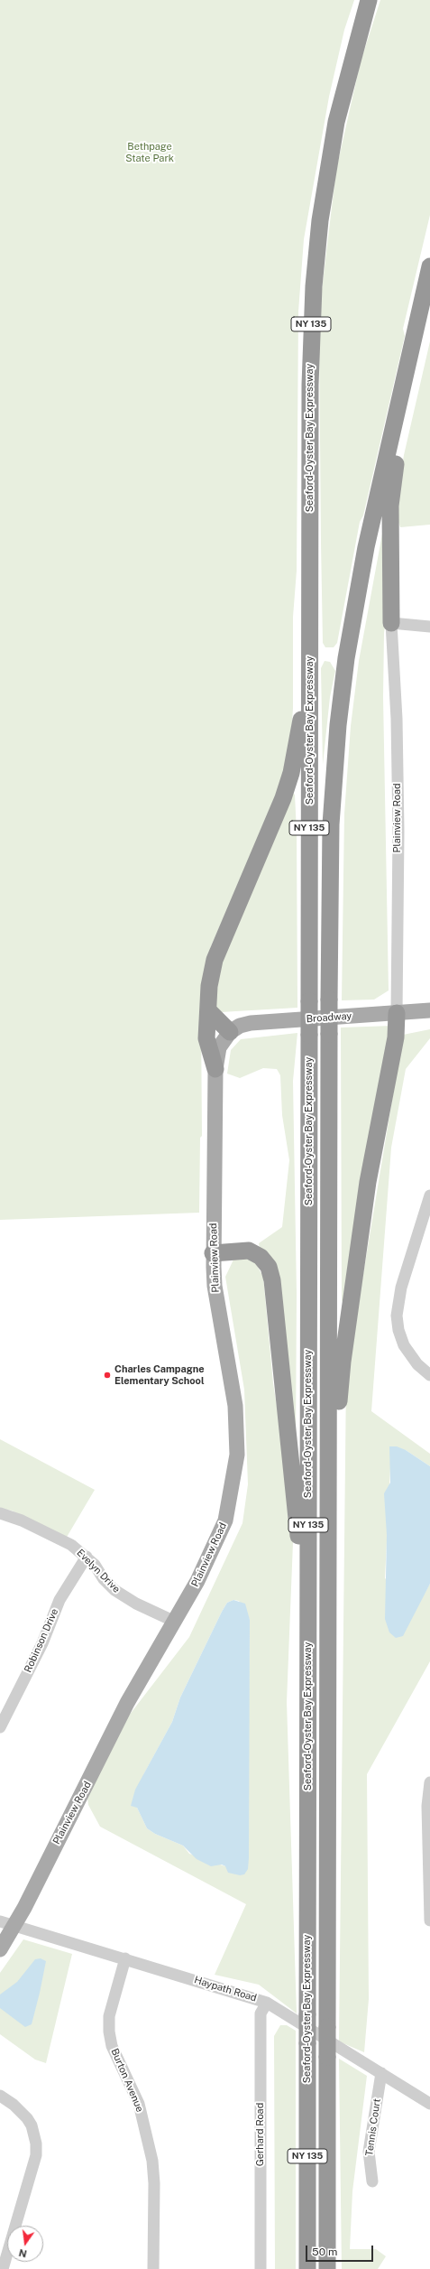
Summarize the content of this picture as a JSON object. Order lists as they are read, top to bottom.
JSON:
{
  "streets": {
    "highway": ["NY 135", "Seaford-Oyster Bay Expressway"],
    "main road": ["Plainview Road", "Broadway"],
    "street": [
      "Evelyn Drive",
      "Robinson Drive",
      "Haypath Road",
      "Burton Avenue",
      "Tennis Court",
      "Gerhard Road"
    ]
  },
  "crossings": [
    ["Plainview Road", "Broadway"],
    ["Plainview Road", "Evelyn Drive"],
    ["Plainview Road", "Haypath Road"],
    ["Evelyn Drive", "Robinson Drive"],
    ["Haypath Road", "Burton Avenue"],
    ["Haypath Road", "Tennis Court"],
    ["Haypath Road", "Gerhard Road"]
  ],
  "parks": ["Bethpage State Park"],
  "places": ["Charles Campagne Elementary School"],
  "scale_bar": "50 m",
  "north": "bottom"
}
